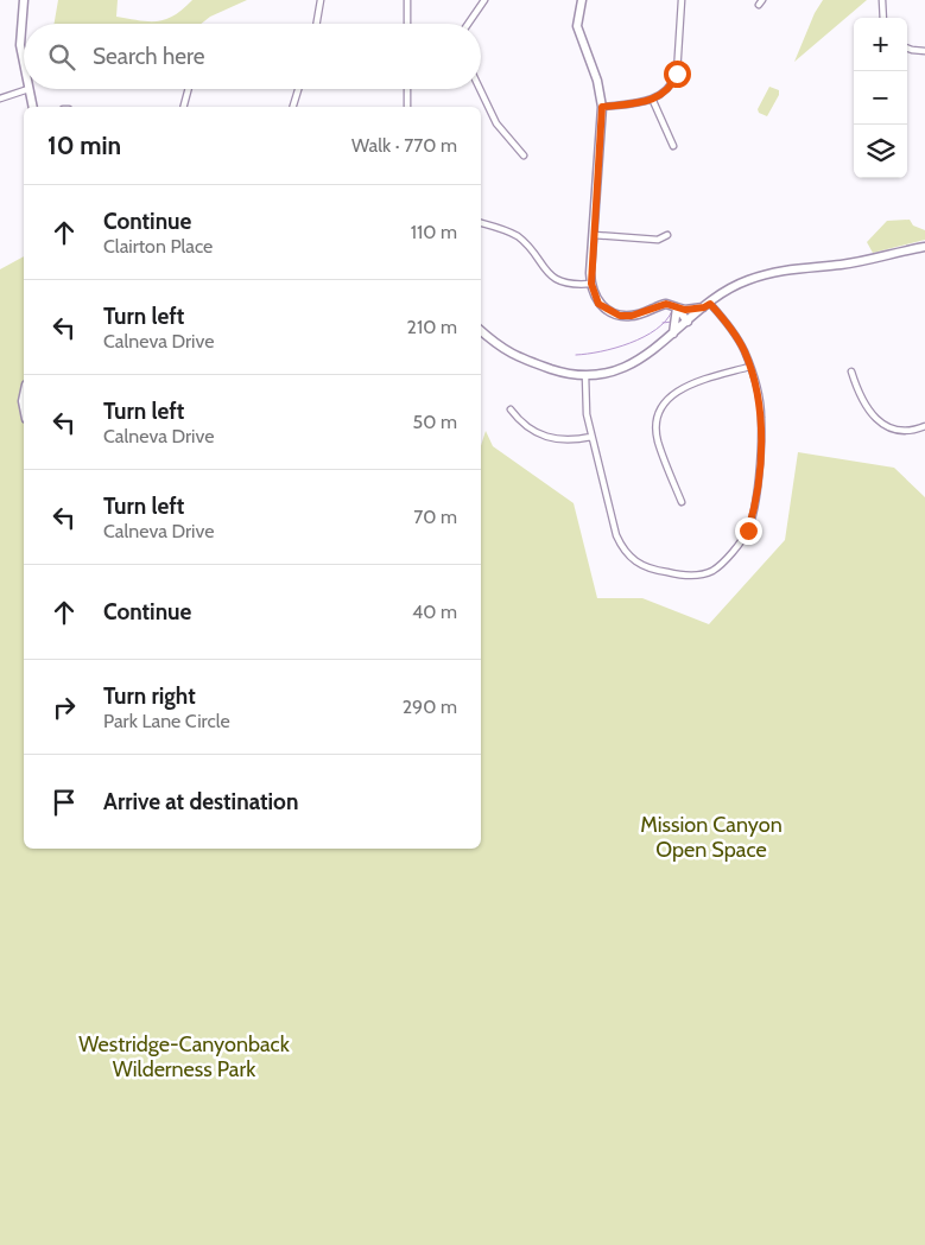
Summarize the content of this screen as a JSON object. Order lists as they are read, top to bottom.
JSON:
{
  "parks": ["Mission Canyon Open Space", "Westridge-Canyonback Wilderness Park"],
  "page": {
    "map_buttons": ["+", "−"],
    "search": "Search here",
    "heading": ["10 min", "Walk · 770 m"],
    "list": [
      ["Continue", "Clairton Place", "110 m"],
      ["Turn left", "Calneva Drive", "210 m"],
      ["Turn left", "Calneva Drive", "50 m"],
      ["Turn left", "Calneva Drive", "70 m"],
      ["Continue", "40 m"],
      ["Turn right", "Park Lane Circle", "290 m"],
      "Arrive at destination"
    ]
  }
}
